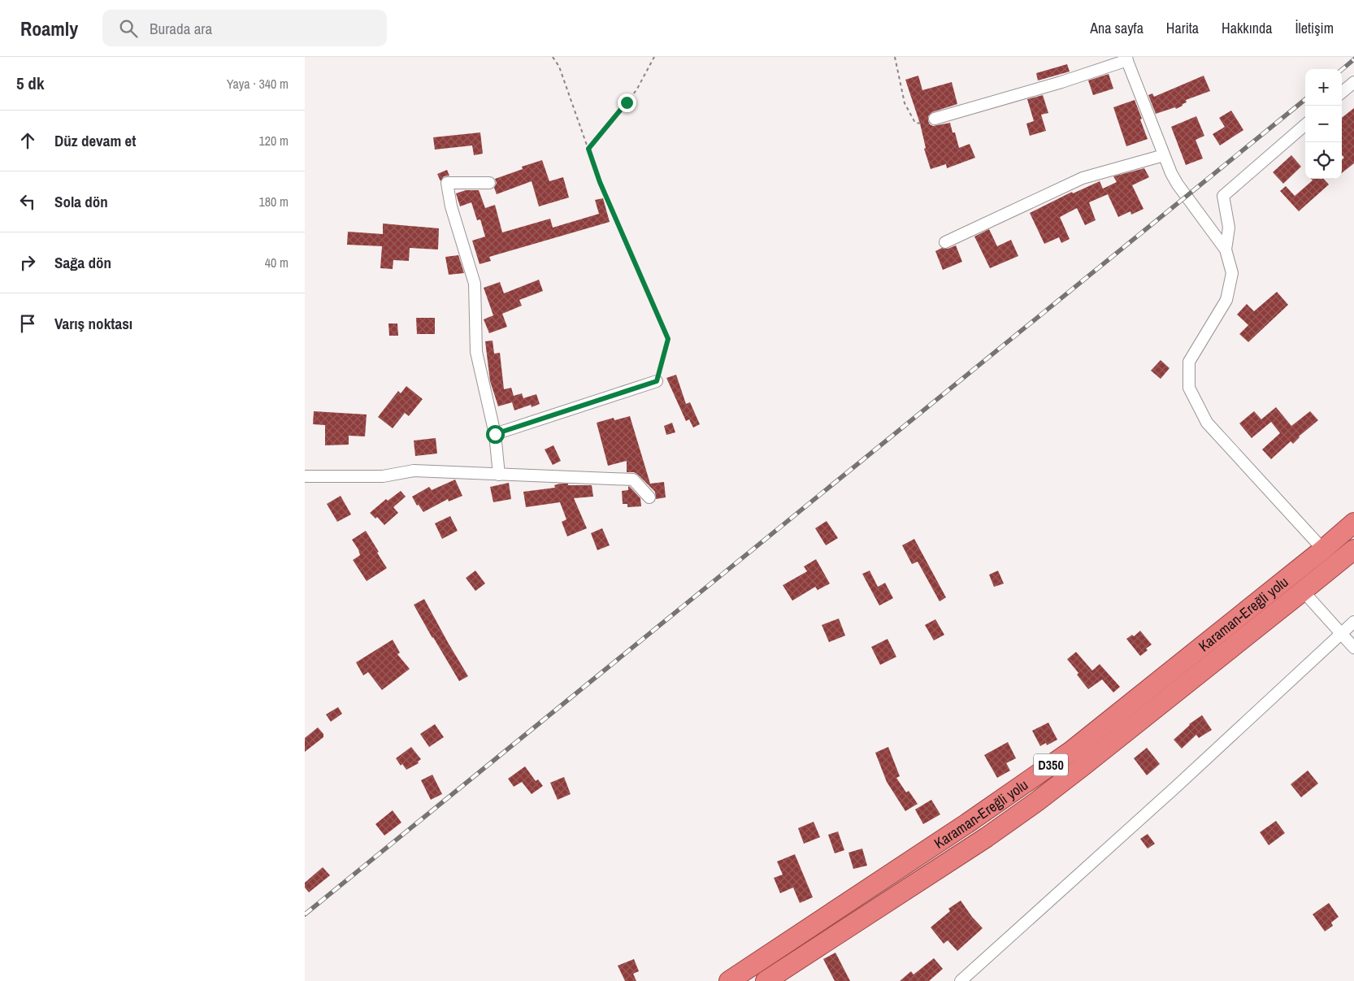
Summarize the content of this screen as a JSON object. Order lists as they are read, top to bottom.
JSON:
{
  "streets": {
    "highway": ["Karaman-Ereğli yolu", "D350"]
  },
  "page": {
    "header": "Roamly",
    "search": "Burada ara",
    "nav": [
      "Ana sayfa",
      "Harita",
      "Hakkında",
      "İletişim"
    ],
    "heading": ["5 dk", "Yaya · 340 m"],
    "map_buttons": ["+", "−"],
    "list": [
      ["Düz devam et", "120 m"],
      ["Sola dön", "180 m"],
      ["Sağa dön", "40 m"],
      "Varış noktası"
    ]
  }
}
